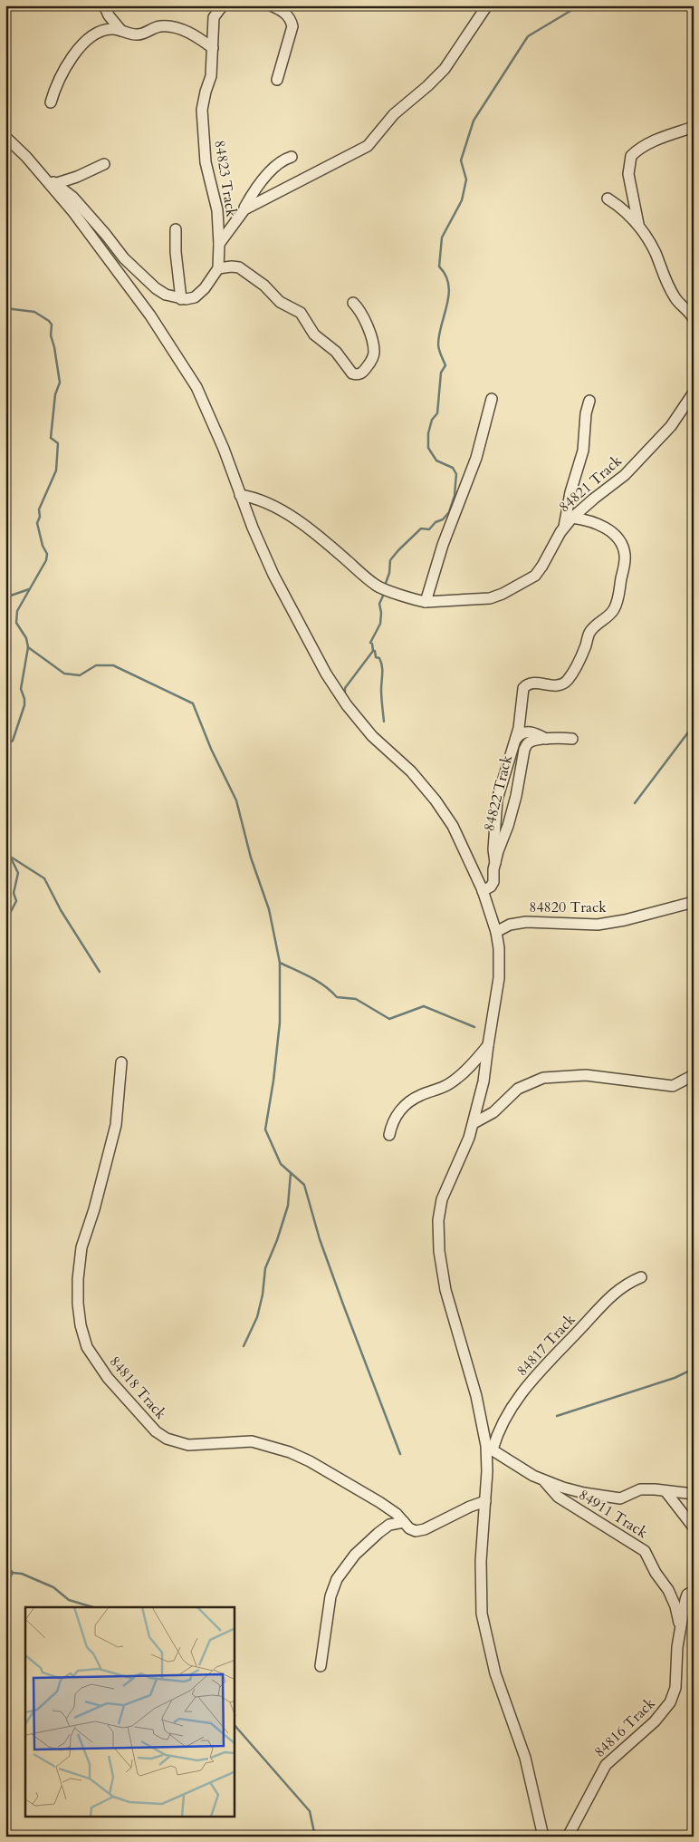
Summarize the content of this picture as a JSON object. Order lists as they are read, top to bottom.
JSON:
{
  "streets": {
    "street": [
      "84823 Track",
      "84821 Track",
      "84822 Track",
      "84820 Track",
      "84817 Track",
      "84818 Track",
      "84911 Track",
      "84816 Track"
    ]
  },
  "crossings": [
    ["84911 Track", "84816 Track"]
  ]
}
